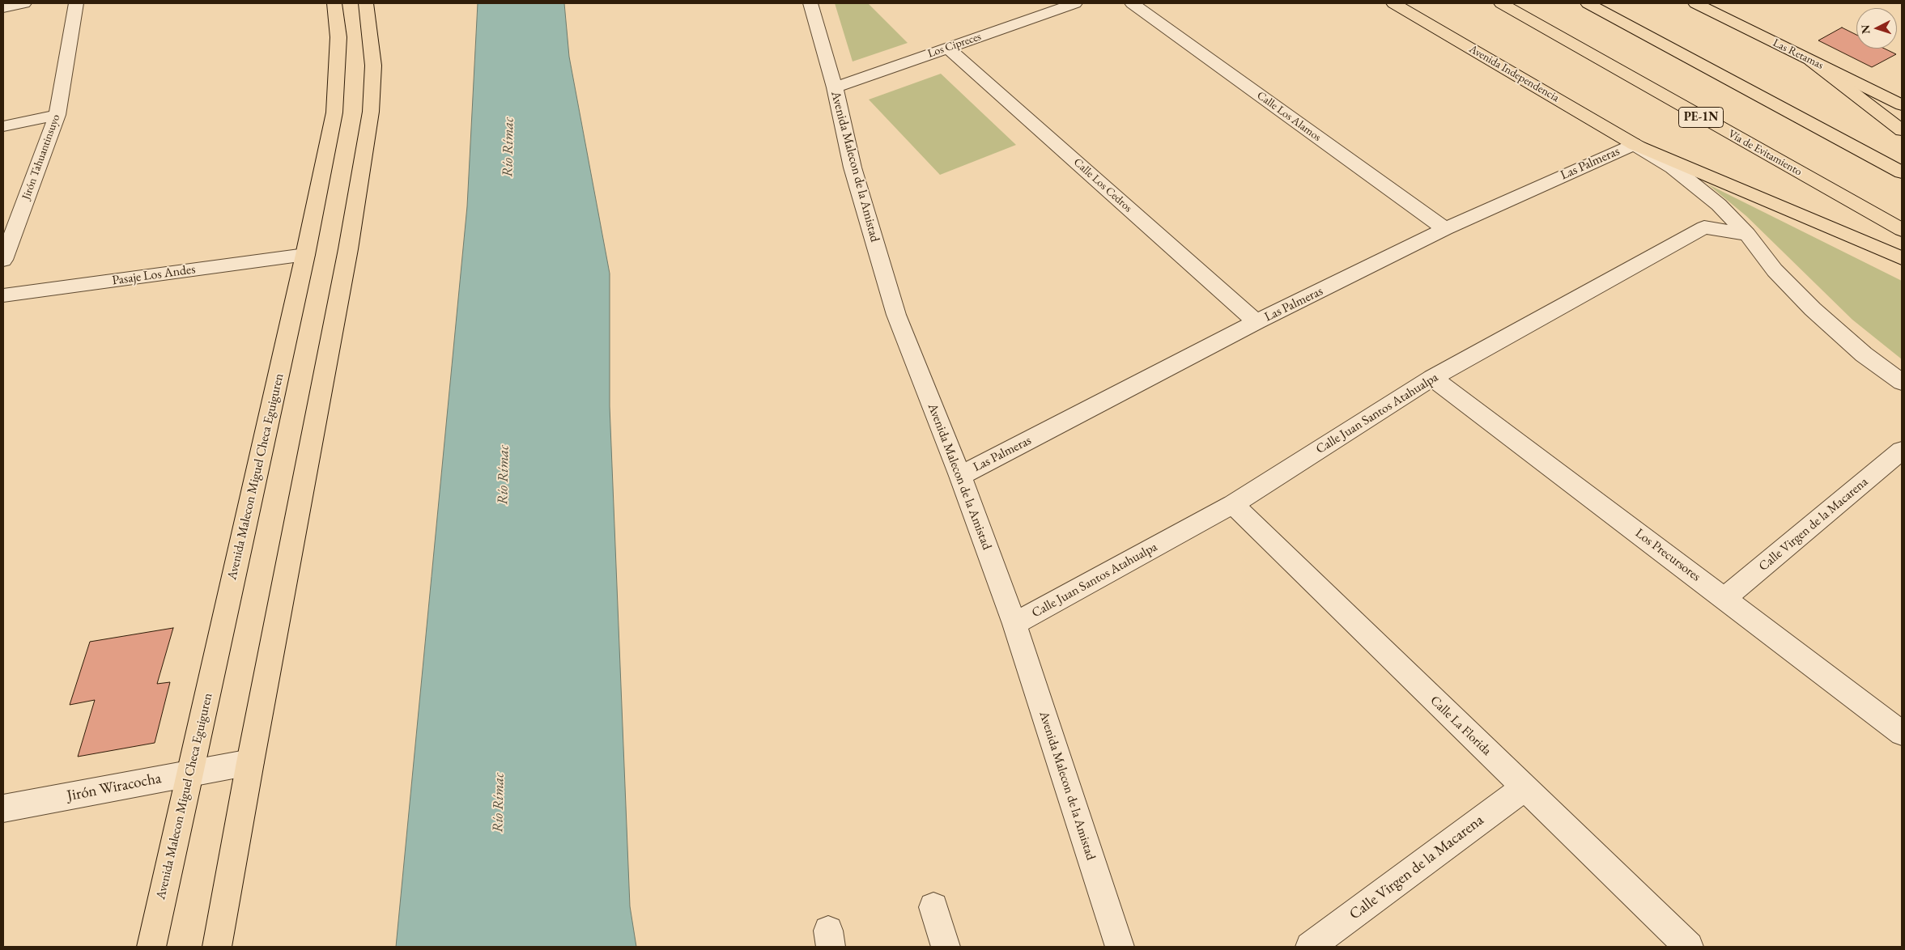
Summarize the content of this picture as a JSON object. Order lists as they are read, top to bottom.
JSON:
{
  "streets": {
    "main road": [
      "Las Retamas",
      "Avenida Independencia",
      "PE-1N",
      "Vía de Evitamiento",
      "Avenida Malecon Miguel Checa Eguiguren"
    ],
    "street": [
      "Los Cipreces",
      "Calle Los Alamos",
      "Jirón Tahuantinsuyo",
      "Las Palmeras",
      "Avenida Malecon de la Amistad",
      "Calle Los Cedros",
      "Pasaje Los Andes",
      "Calle Juan Santos Atahualpa",
      "Calle Virgen de la Macarena",
      "Los Precursores",
      "Calle La Florida",
      "Jirón Wiracocha"
    ]
  },
  "crossings": [
    ["Los Cipreces", "Avenida Malecon de la Amistad"],
    ["Los Cipreces", "Calle Los Cedros"],
    ["Avenida Independencia", "Las Palmeras"],
    ["Calle Los Alamos", "Las Palmeras"],
    ["Las Palmeras", "Avenida Malecon de la Amistad"],
    ["Las Palmeras", "Calle Los Cedros"],
    ["Avenida Malecon de la Amistad", "Calle Juan Santos Atahualpa"],
    ["Pasaje Los Andes", "Avenida Malecon Miguel Checa Eguiguren"],
    ["Calle Juan Santos Atahualpa", "Los Precursores"],
    ["Calle Juan Santos Atahualpa", "Calle La Florida"],
    ["Avenida Malecon Miguel Checa Eguiguren", "Jirón Wiracocha"],
    ["Calle Virgen de la Macarena", "Los Precursores"],
    ["Calle Virgen de la Macarena", "Calle La Florida"]
  ],
  "water": ["Río Rímac"],
  "north": "left"
}
